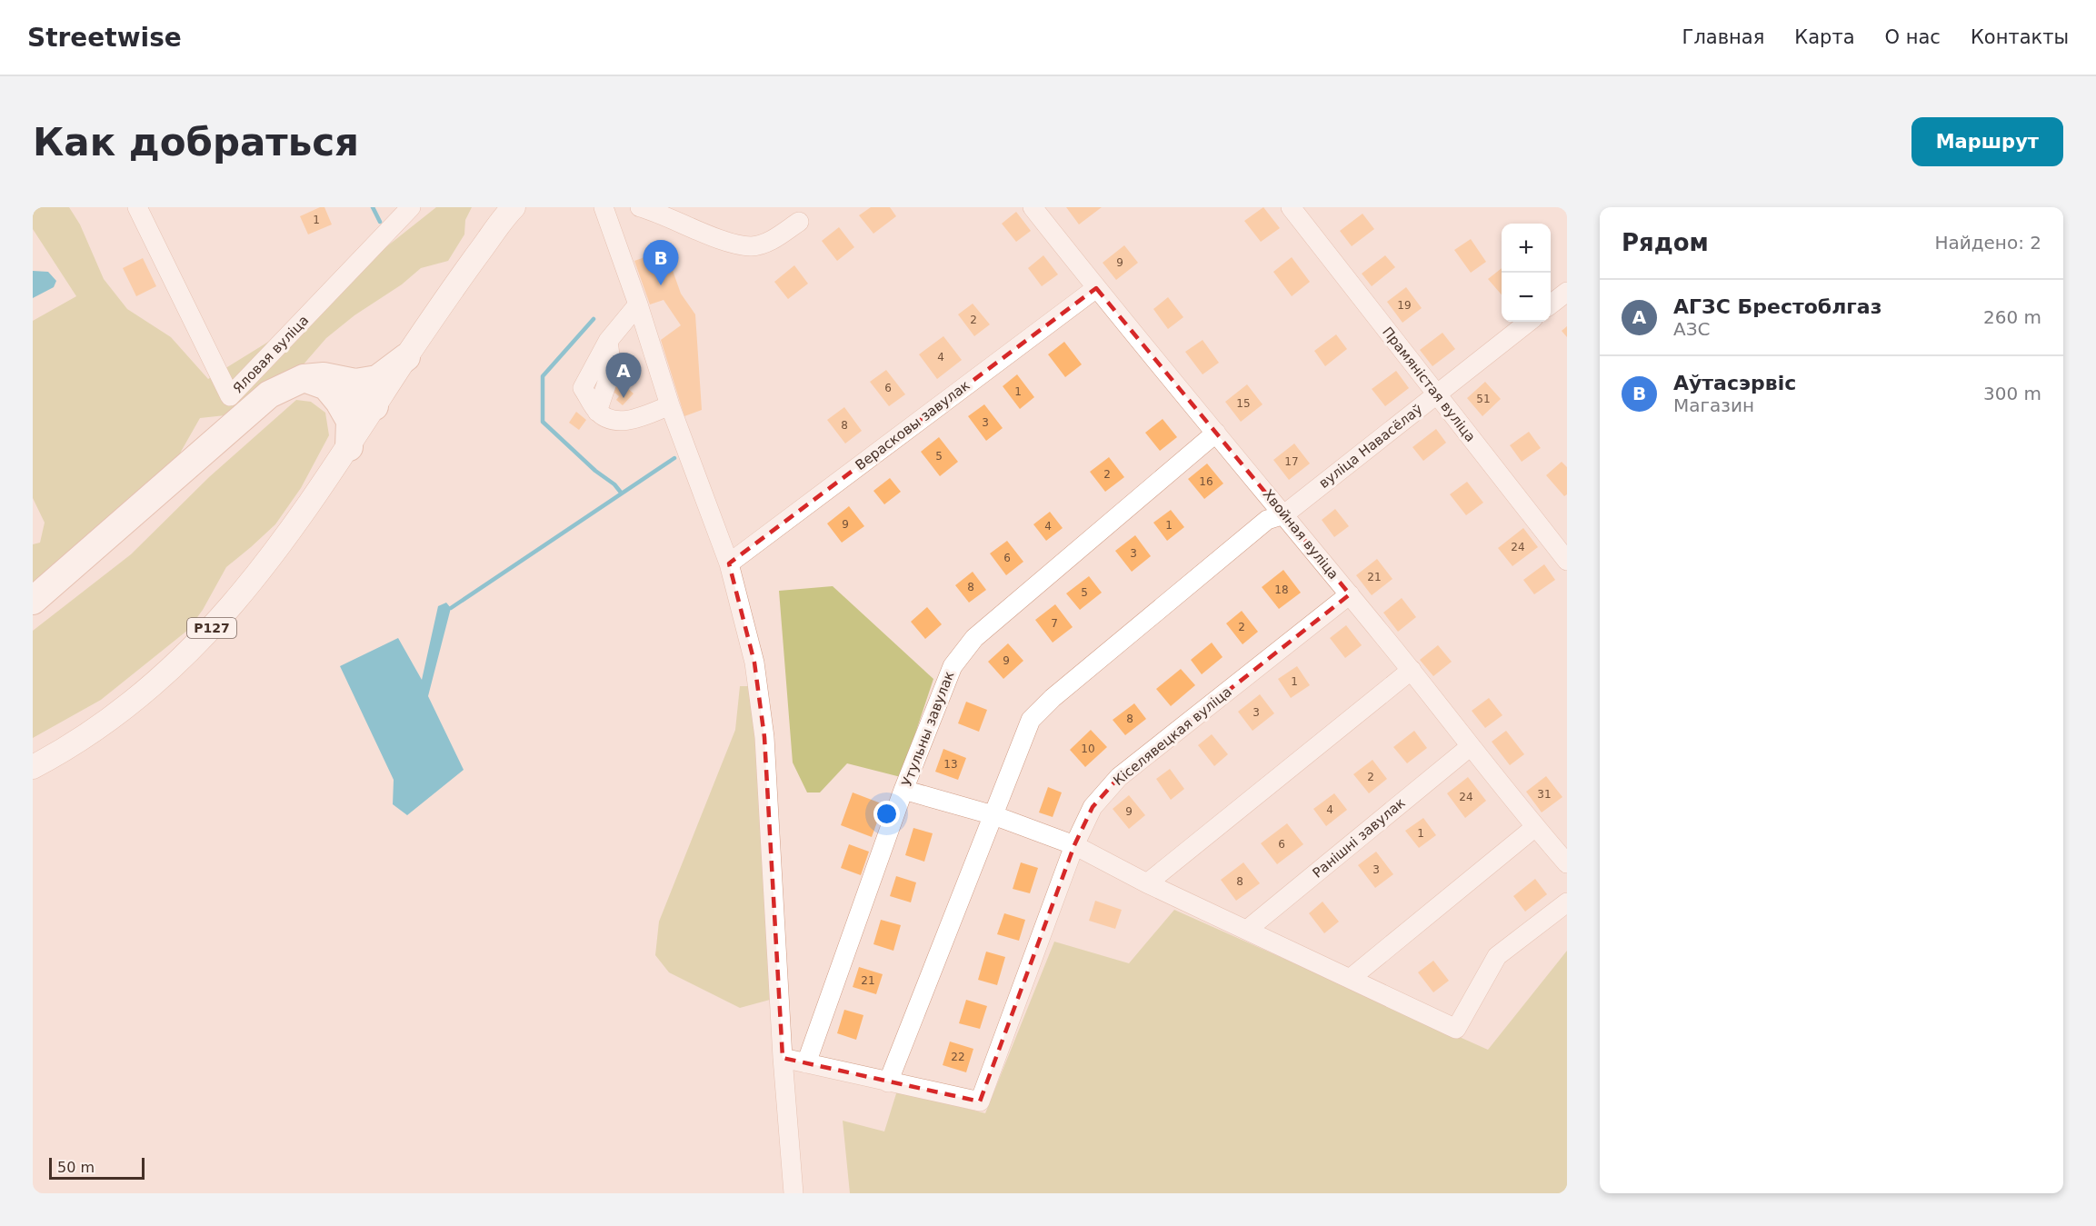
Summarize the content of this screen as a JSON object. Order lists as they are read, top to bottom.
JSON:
{
  "streets": {
    "highway": ["Р127"],
    "street": [
      "Яловая вуліца",
      "Прамяністая вуліца",
      "Верасковы завулак",
      "вуліца Навасёлаў",
      "Хвойная вуліца",
      "Утульны завулак",
      "Кіселявецкая вуліца",
      "Ранішні завулак"
    ]
  },
  "crossings": [
    ["Прамяністая вуліца", "вуліца Навасёлаў"],
    ["Верасковы завулак", "Хвойная вуліца"],
    ["вуліца Навасёлаў", "Хвойная вуліца"],
    ["вуліца Навасёлаў", "Кіселявецкая вуліца"],
    ["Хвойная вуліца", "Утульны завулак"],
    ["Хвойная вуліца", "Кіселявецкая вуліца"],
    ["Хвойная вуліца", "Ранішні завулак"]
  ],
  "house_numbers": [
    "1",
    "9",
    "19",
    "2",
    "4",
    "6",
    "1",
    "51",
    "15",
    "3",
    "8",
    "5",
    "17",
    "2",
    "16",
    "9",
    "1",
    "4",
    "24",
    "3",
    "6",
    "21",
    "8",
    "18",
    "5",
    "7",
    "2",
    "9",
    "1",
    "3",
    "8",
    "10",
    "13",
    "2",
    "31",
    "24",
    "4",
    "9",
    "1",
    "6",
    "3",
    "8",
    "21",
    "22"
  ],
  "scale_bar": "50 m",
  "page": {
    "header": "Streetwise",
    "nav": [
      "Главная",
      "Карта",
      "О нас",
      "Контакты"
    ],
    "buttons": "Маршрут",
    "title": "Как добраться",
    "heading": ["Рядом", "Найдено: 2"],
    "map_buttons": ["+", "−"],
    "pins": ["B", "A"],
    "list": [
      {
        "mark": "A",
        "name": "АГЗС Брестоблгаз",
        "note": "АЗС",
        "value": "260 m"
      },
      {
        "mark": "B",
        "name": "Аўтасэрвіс",
        "note": "Магазин",
        "value": "300 m"
      }
    ],
    "scale": "50 m"
  }
}
